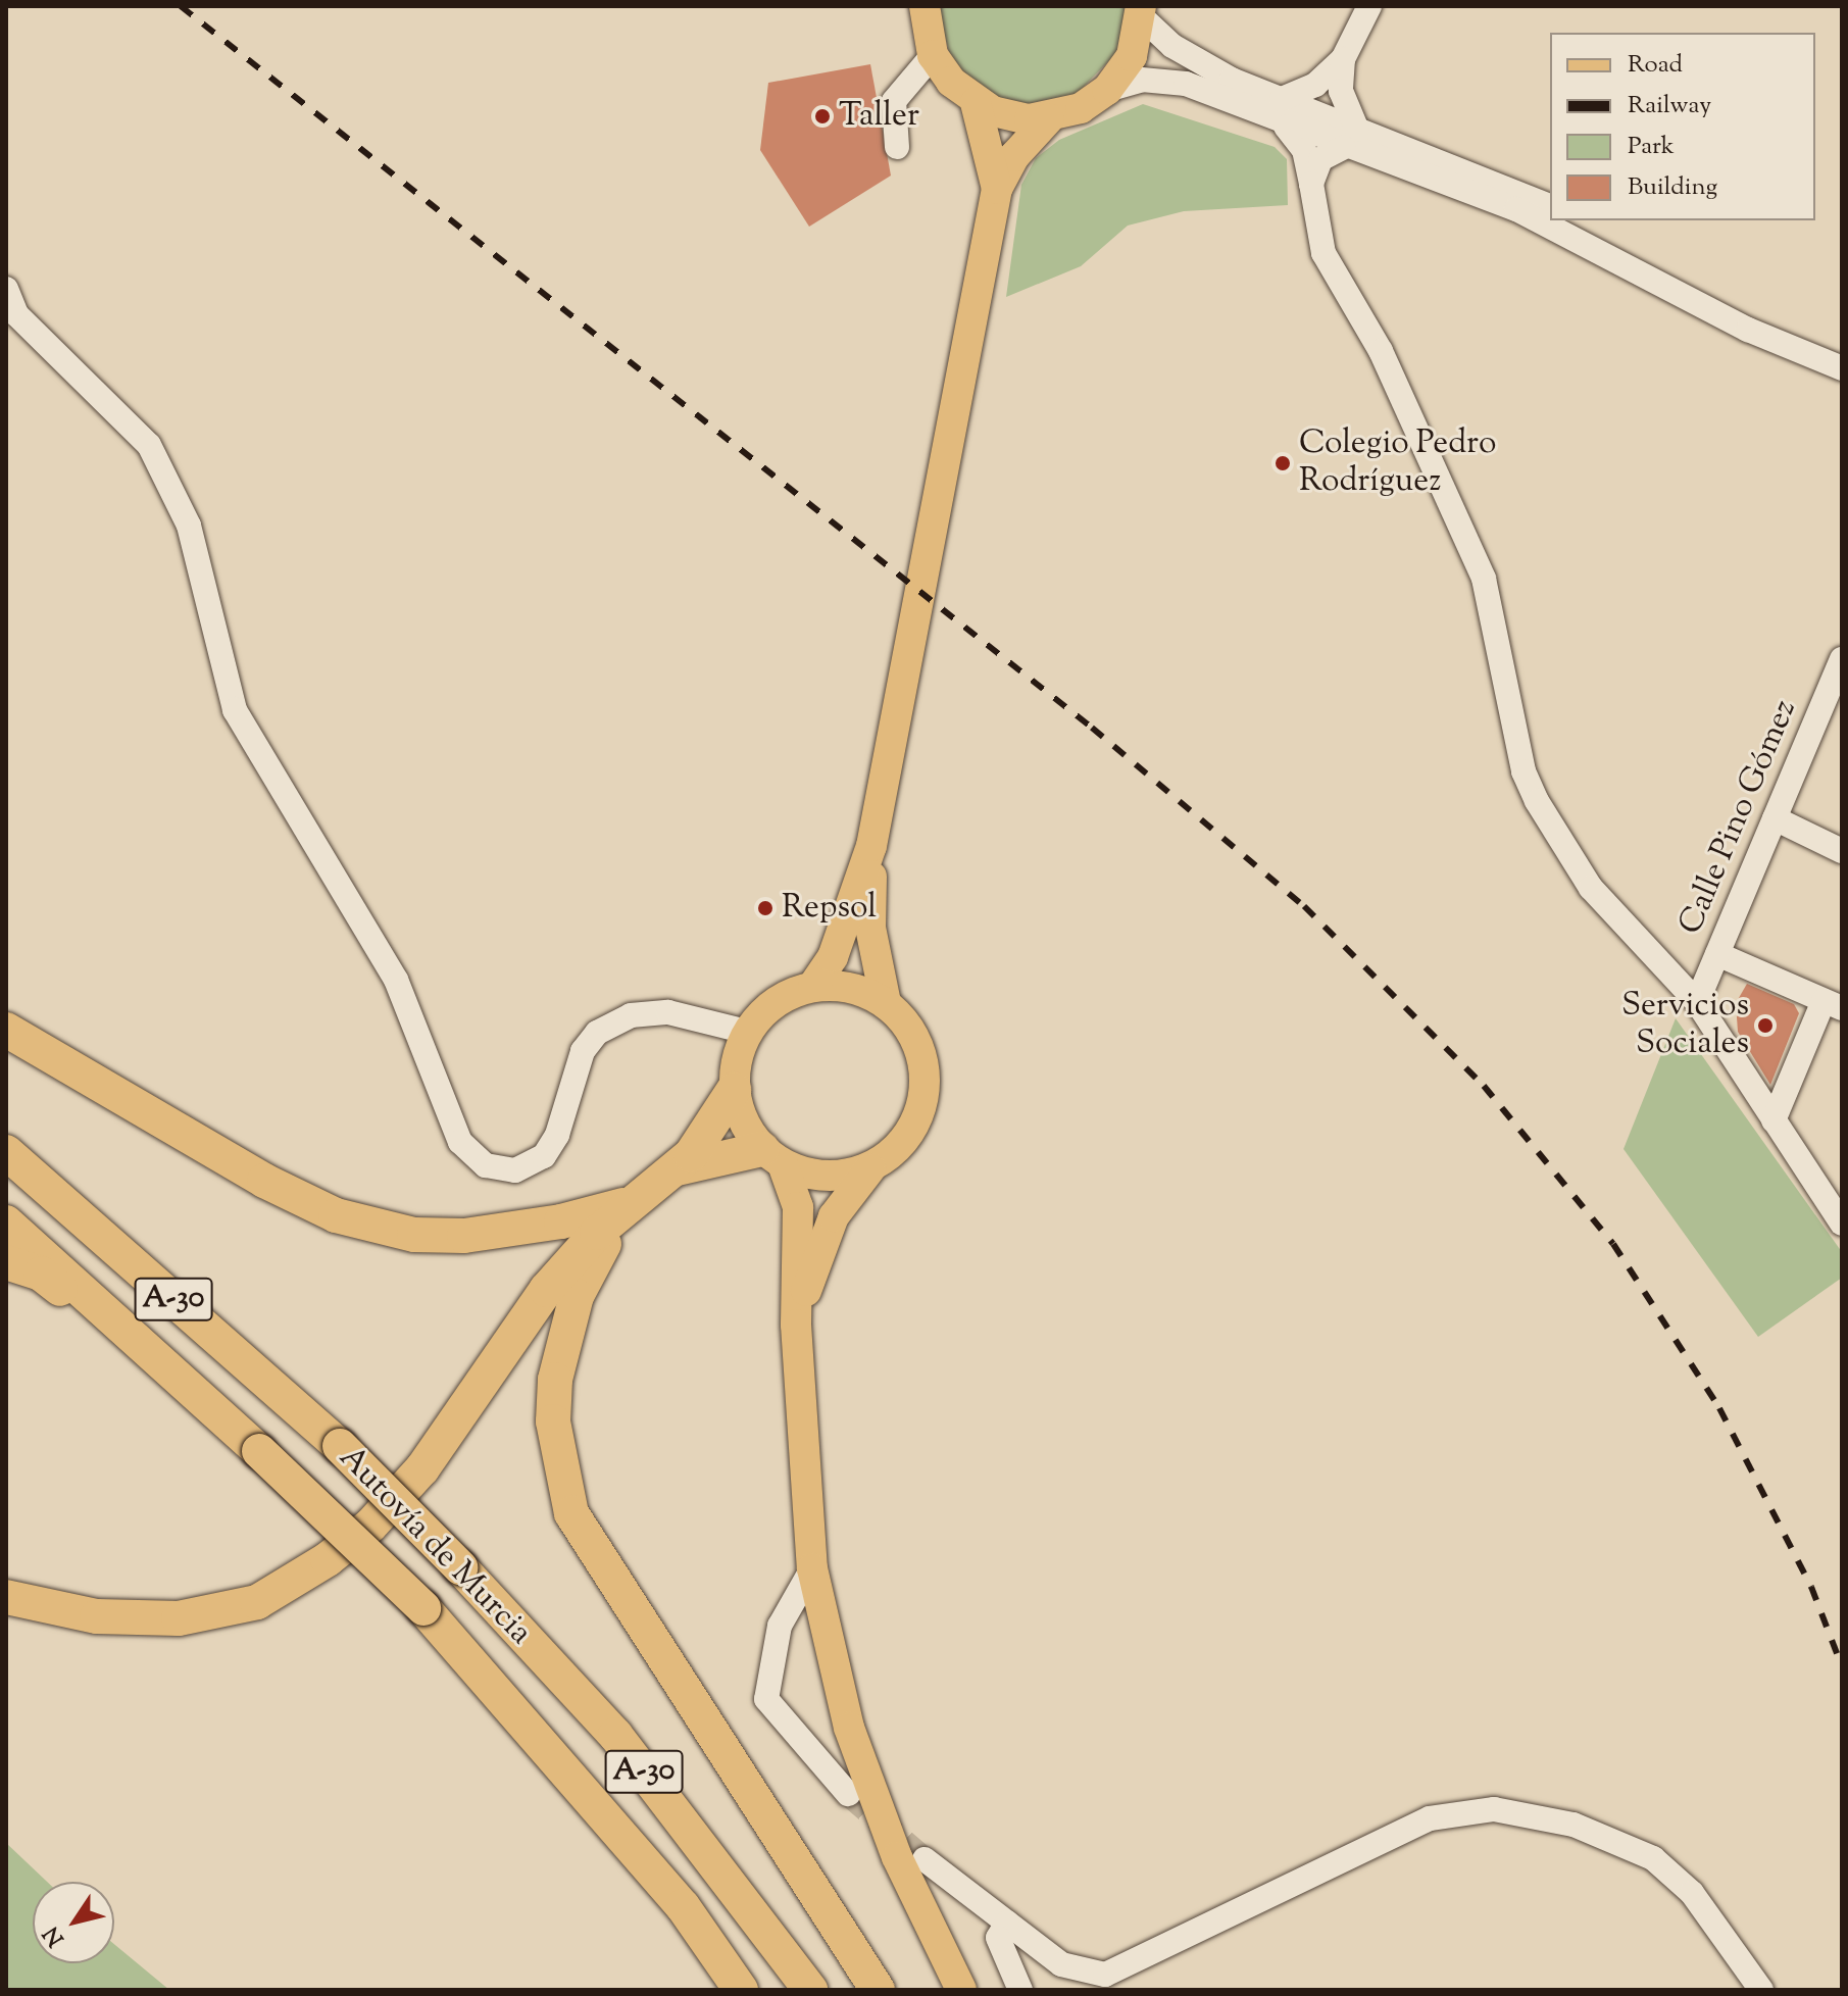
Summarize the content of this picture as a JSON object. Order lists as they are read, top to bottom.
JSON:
{
  "streets": {
    "highway": ["A-30", "Autovía de Murcia"],
    "street": ["Calle Pino Gómez"]
  },
  "places": [
    "Taller",
    "Colegio Pedro Rodríguez",
    "Repsol",
    "Servicios Sociales"
  ],
  "legend": [
    "Road",
    "Railway",
    "Park",
    "Building"
  ],
  "north": "bottom left"
}
